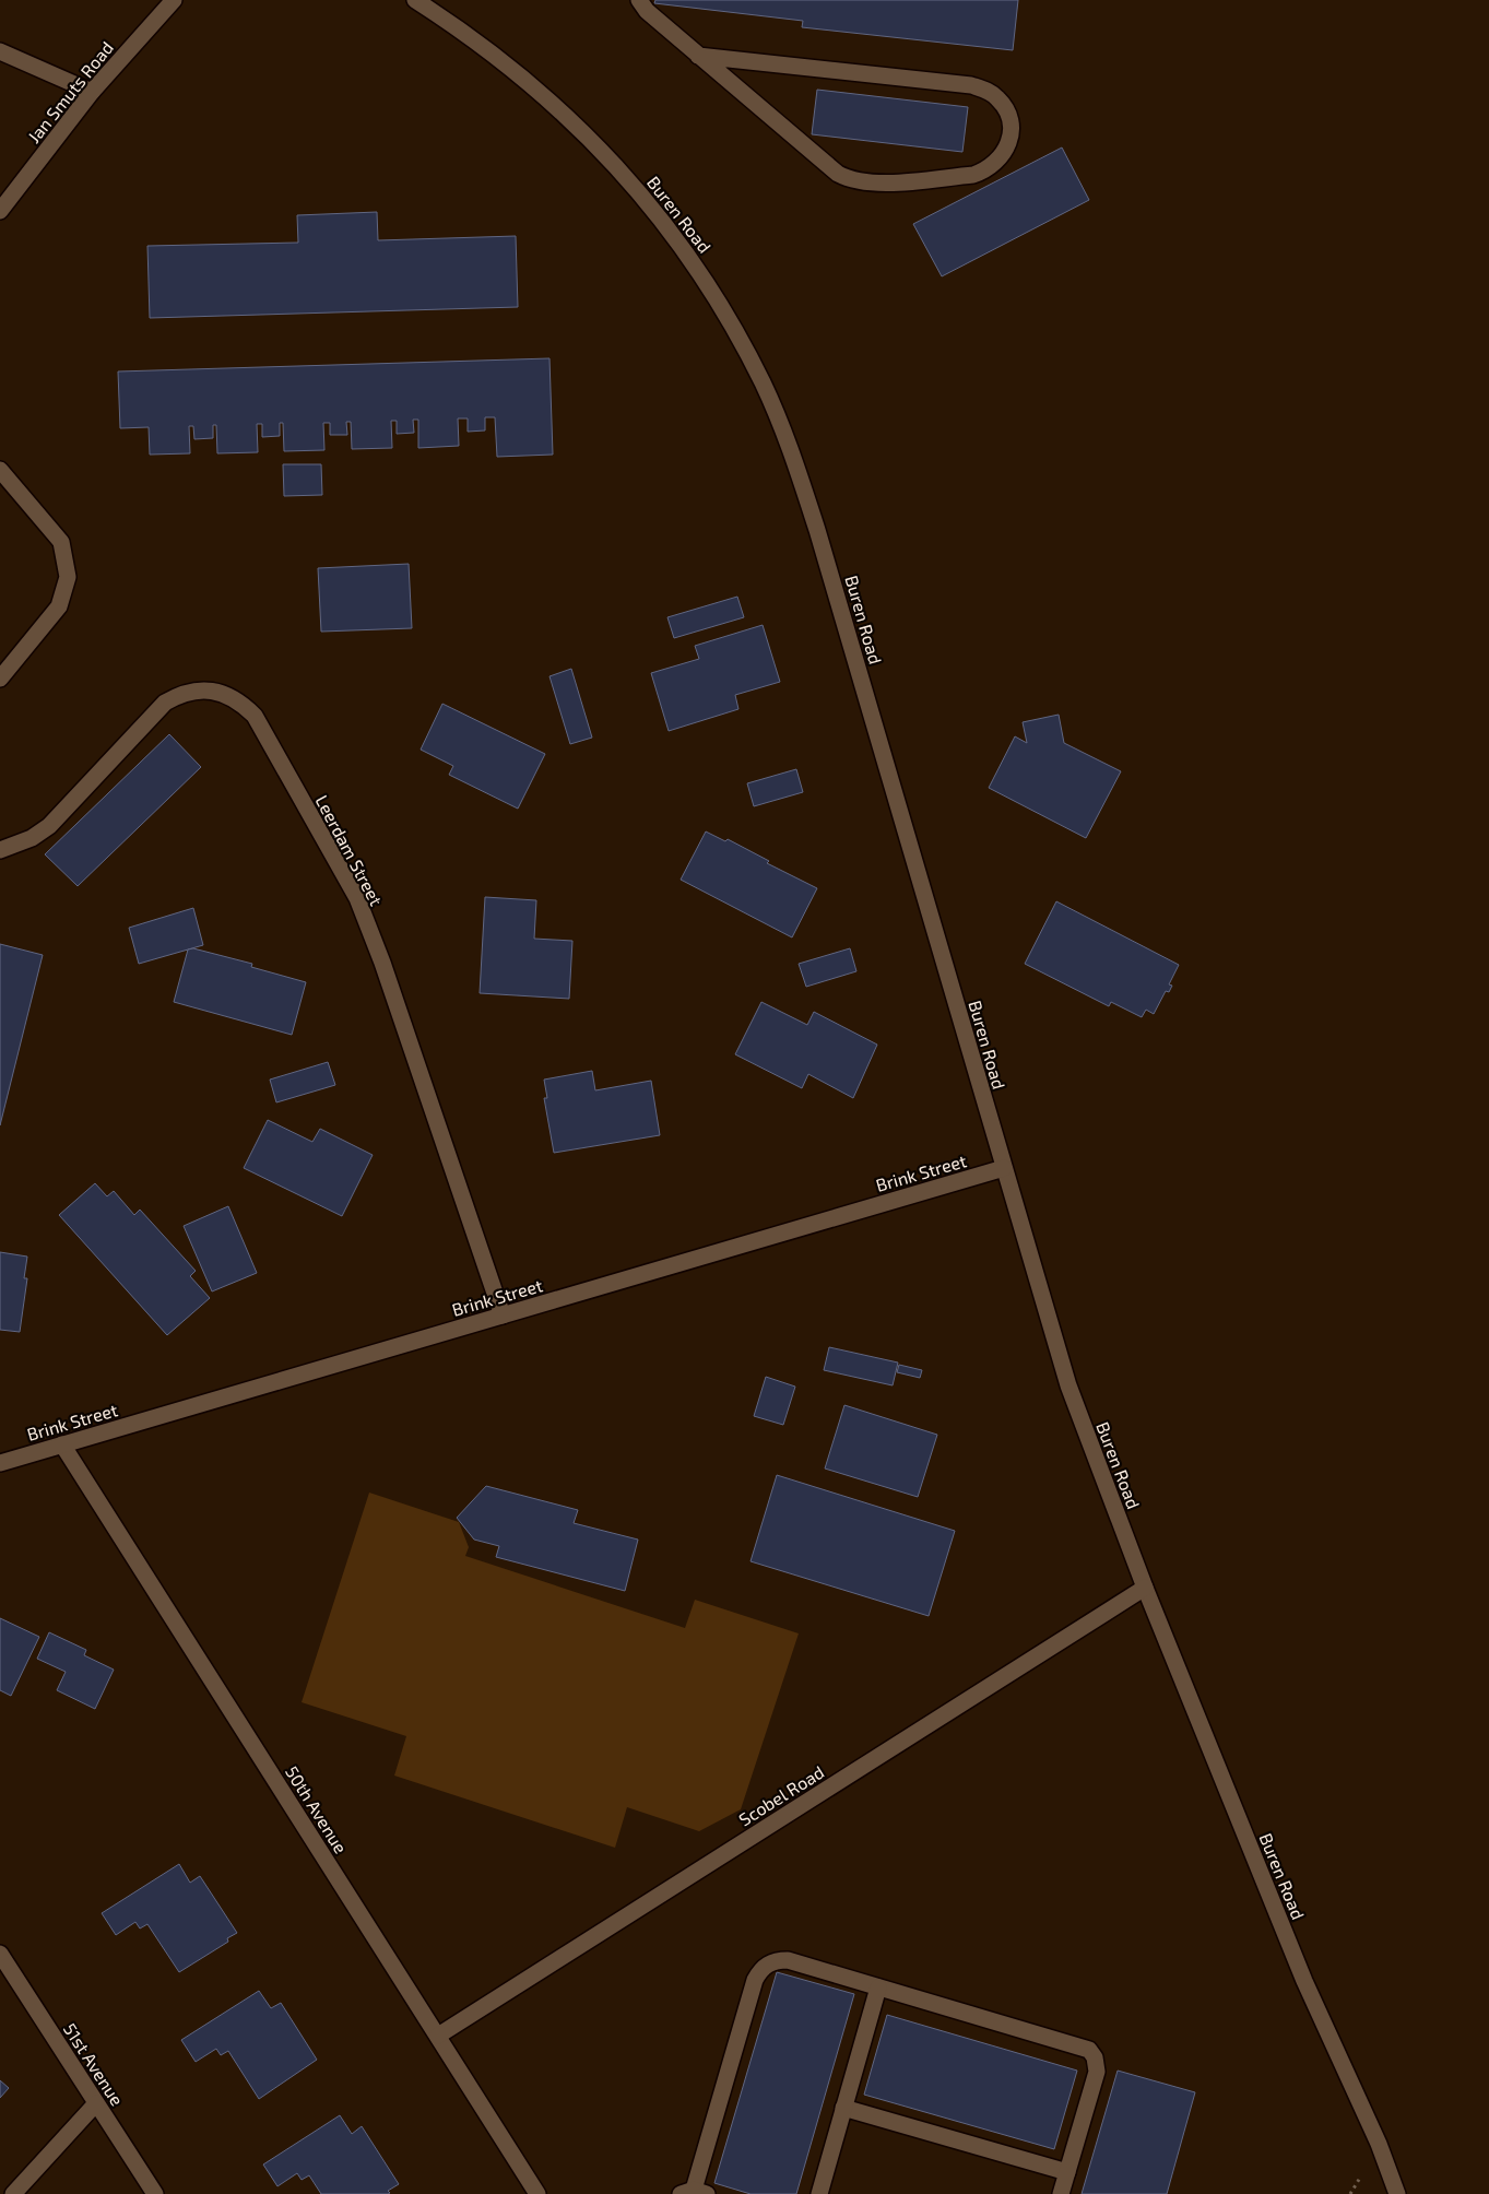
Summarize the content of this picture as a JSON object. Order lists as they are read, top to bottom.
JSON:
{
  "streets": {
    "street": [
      "Jan Smuts Road",
      "Buren Road",
      "Leerdam Street",
      "Brink Street",
      "Scobel Road",
      "50th Avenue",
      "51st Avenue"
    ]
  },
  "crossings": [
    ["Buren Road", "Brink Street"],
    ["Buren Road", "Scobel Road"],
    ["Leerdam Street", "Brink Street"],
    ["Brink Street", "50th Avenue"],
    ["Scobel Road", "50th Avenue"]
  ]
}
